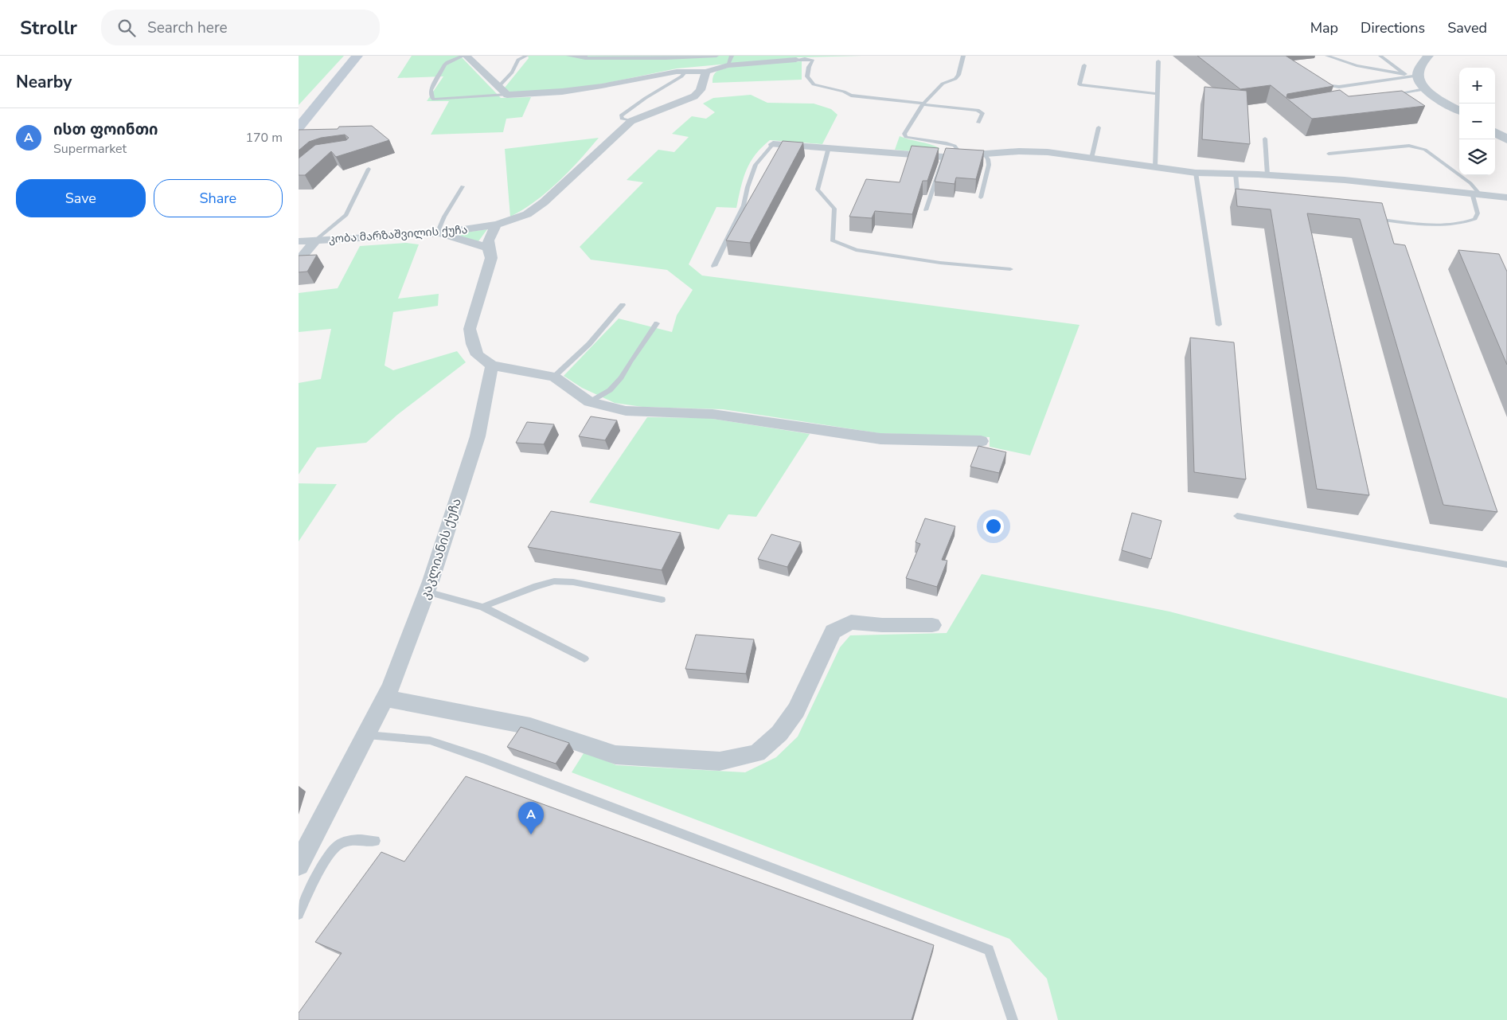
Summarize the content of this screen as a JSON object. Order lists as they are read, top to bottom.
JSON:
{
  "streets": {
    "street": ["კობა მარზაშვილის ქუჩა", "კაკლიანის ქუჩა"]
  },
  "page": {
    "header": "Strollr",
    "search": "Search here",
    "nav": ["Map", "Directions", "Saved"],
    "heading": "Nearby",
    "map_buttons": ["+", "−"],
    "list": [
      {
        "mark": "A",
        "name": "ისთ ფოინთი",
        "note": "Supermarket",
        "value": "170 m"
      }
    ],
    "buttons": ["Save", "Share"],
    "pins": "A"
  }
}
